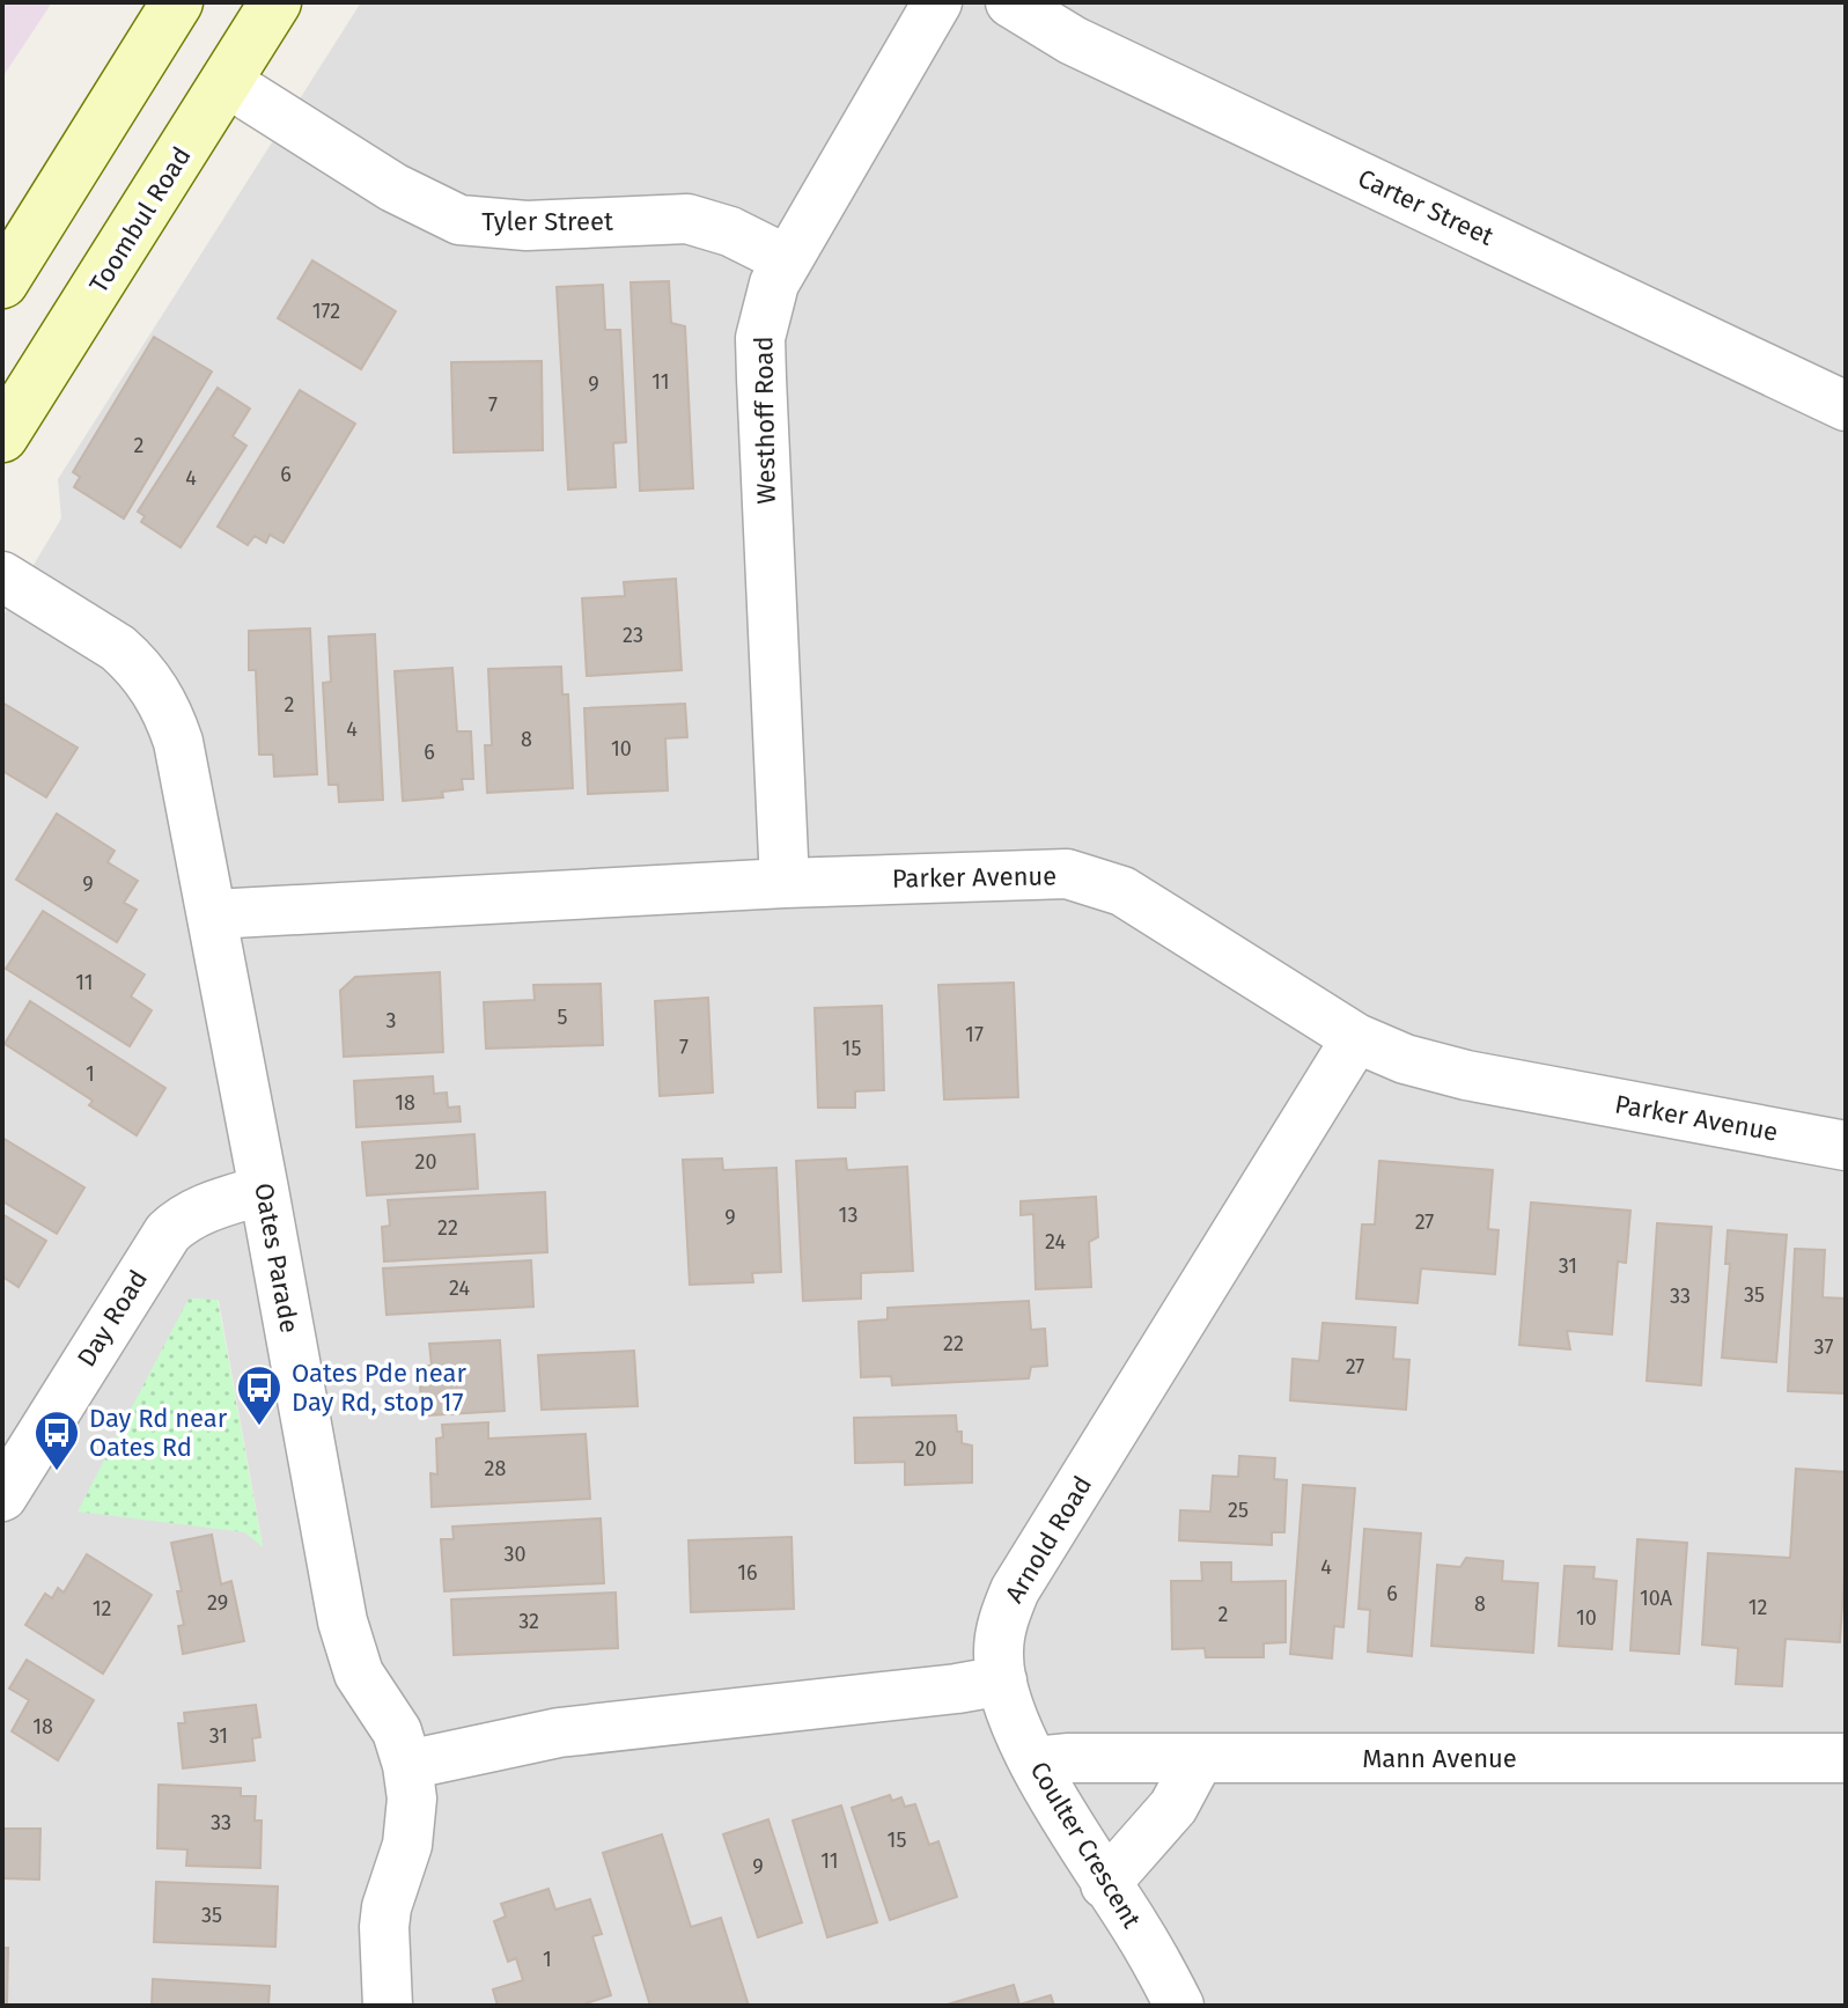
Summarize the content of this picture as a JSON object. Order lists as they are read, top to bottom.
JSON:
{
  "streets": {
    "main road": ["Toombul Road"],
    "street": [
      "Carter Street",
      "Tyler Street",
      "Westhoff Road",
      "Parker Avenue",
      "Oates Parade",
      "Day Road",
      "Arnold Road",
      "Mann Avenue",
      "Coulter Crescent"
    ]
  },
  "crossings": [
    ["Toombul Road", "Tyler Street"],
    ["Tyler Street", "Westhoff Road"],
    ["Westhoff Road", "Parker Avenue"],
    ["Parker Avenue", "Oates Parade"],
    ["Parker Avenue", "Arnold Road"],
    ["Oates Parade", "Day Road"],
    ["Arnold Road", "Coulter Crescent"],
    ["Mann Avenue", "Coulter Crescent"]
  ],
  "places": {
    "bus stop": ["Oates Pde near Day Rd, stop 17", "Day Rd near Oates Rd"]
  },
  "house_numbers": [
    "172",
    "11",
    "9",
    "7",
    "2",
    "6",
    "4",
    "23",
    "2",
    "4",
    "8",
    "10",
    "6",
    "9",
    "11",
    "5",
    "3",
    "17",
    "7",
    "15",
    "1",
    "18",
    "20",
    "13",
    "9",
    "27",
    "22",
    "24",
    "31",
    "24",
    "35",
    "33",
    "22",
    "37",
    "27",
    "20",
    "28",
    "25",
    "30",
    "4",
    "16",
    "6",
    "10A",
    "29",
    "8",
    "12",
    "12",
    "2",
    "10",
    "32",
    "18",
    "31",
    "33",
    "15",
    "11",
    "9",
    "35",
    "1"
  ]
}
